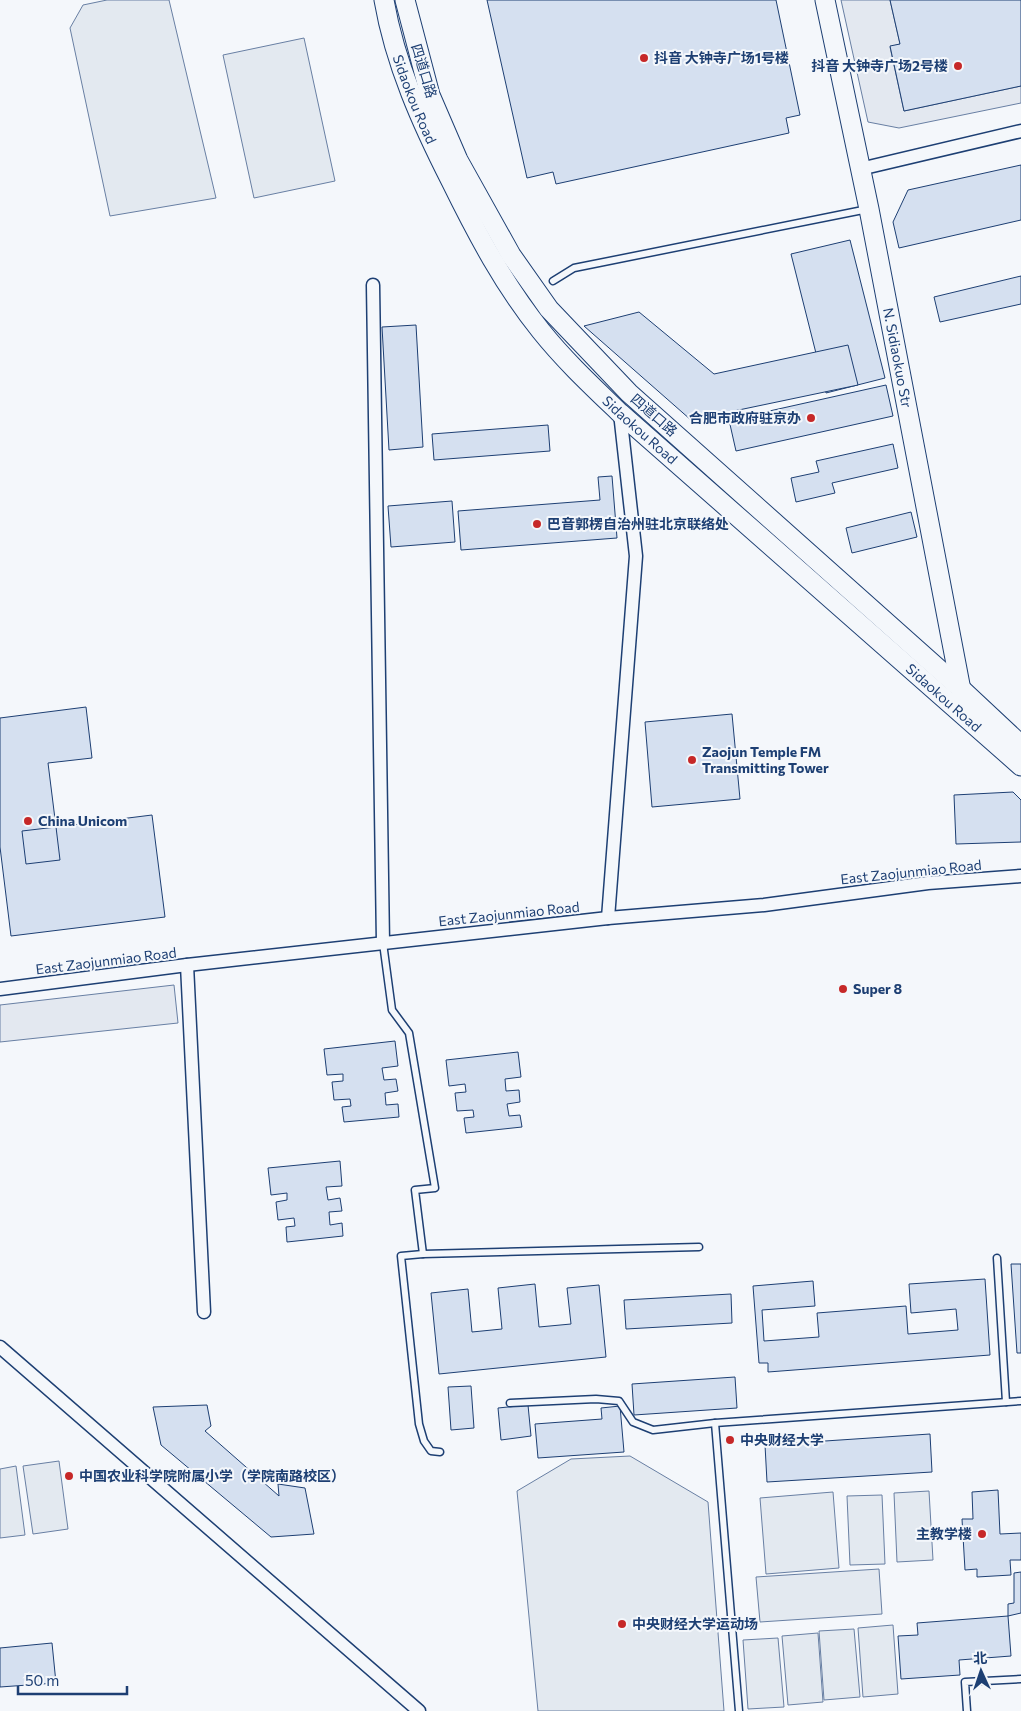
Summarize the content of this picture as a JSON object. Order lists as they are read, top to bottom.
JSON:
{
  "streets": {
    "street": [
      "四道口路",
      "Sidaokou Road",
      "N. Sidiaokuo Str",
      "East Zaojunmiao Road"
    ]
  },
  "crossings": [
    ["四道口路", "N. Sidiaokuo Str"],
    ["Sidaokou Road", "N. Sidiaokuo Str"]
  ],
  "places": [
    "抖音 大钟寺广场1号楼",
    "抖音 大钟寺广场2号楼",
    "合肥市政府驻京办",
    "巴音郭楞自治州驻北京联络处",
    "Zaojun Temple FM Transmitting Tower",
    "China Unicom",
    "Super 8",
    "中央财经大学",
    "中国农业科学院附属小学（学院南路校区）",
    "主教学楼",
    "中央财经大学运动场"
  ],
  "scale_bar": "50 m",
  "north": "top"
}
